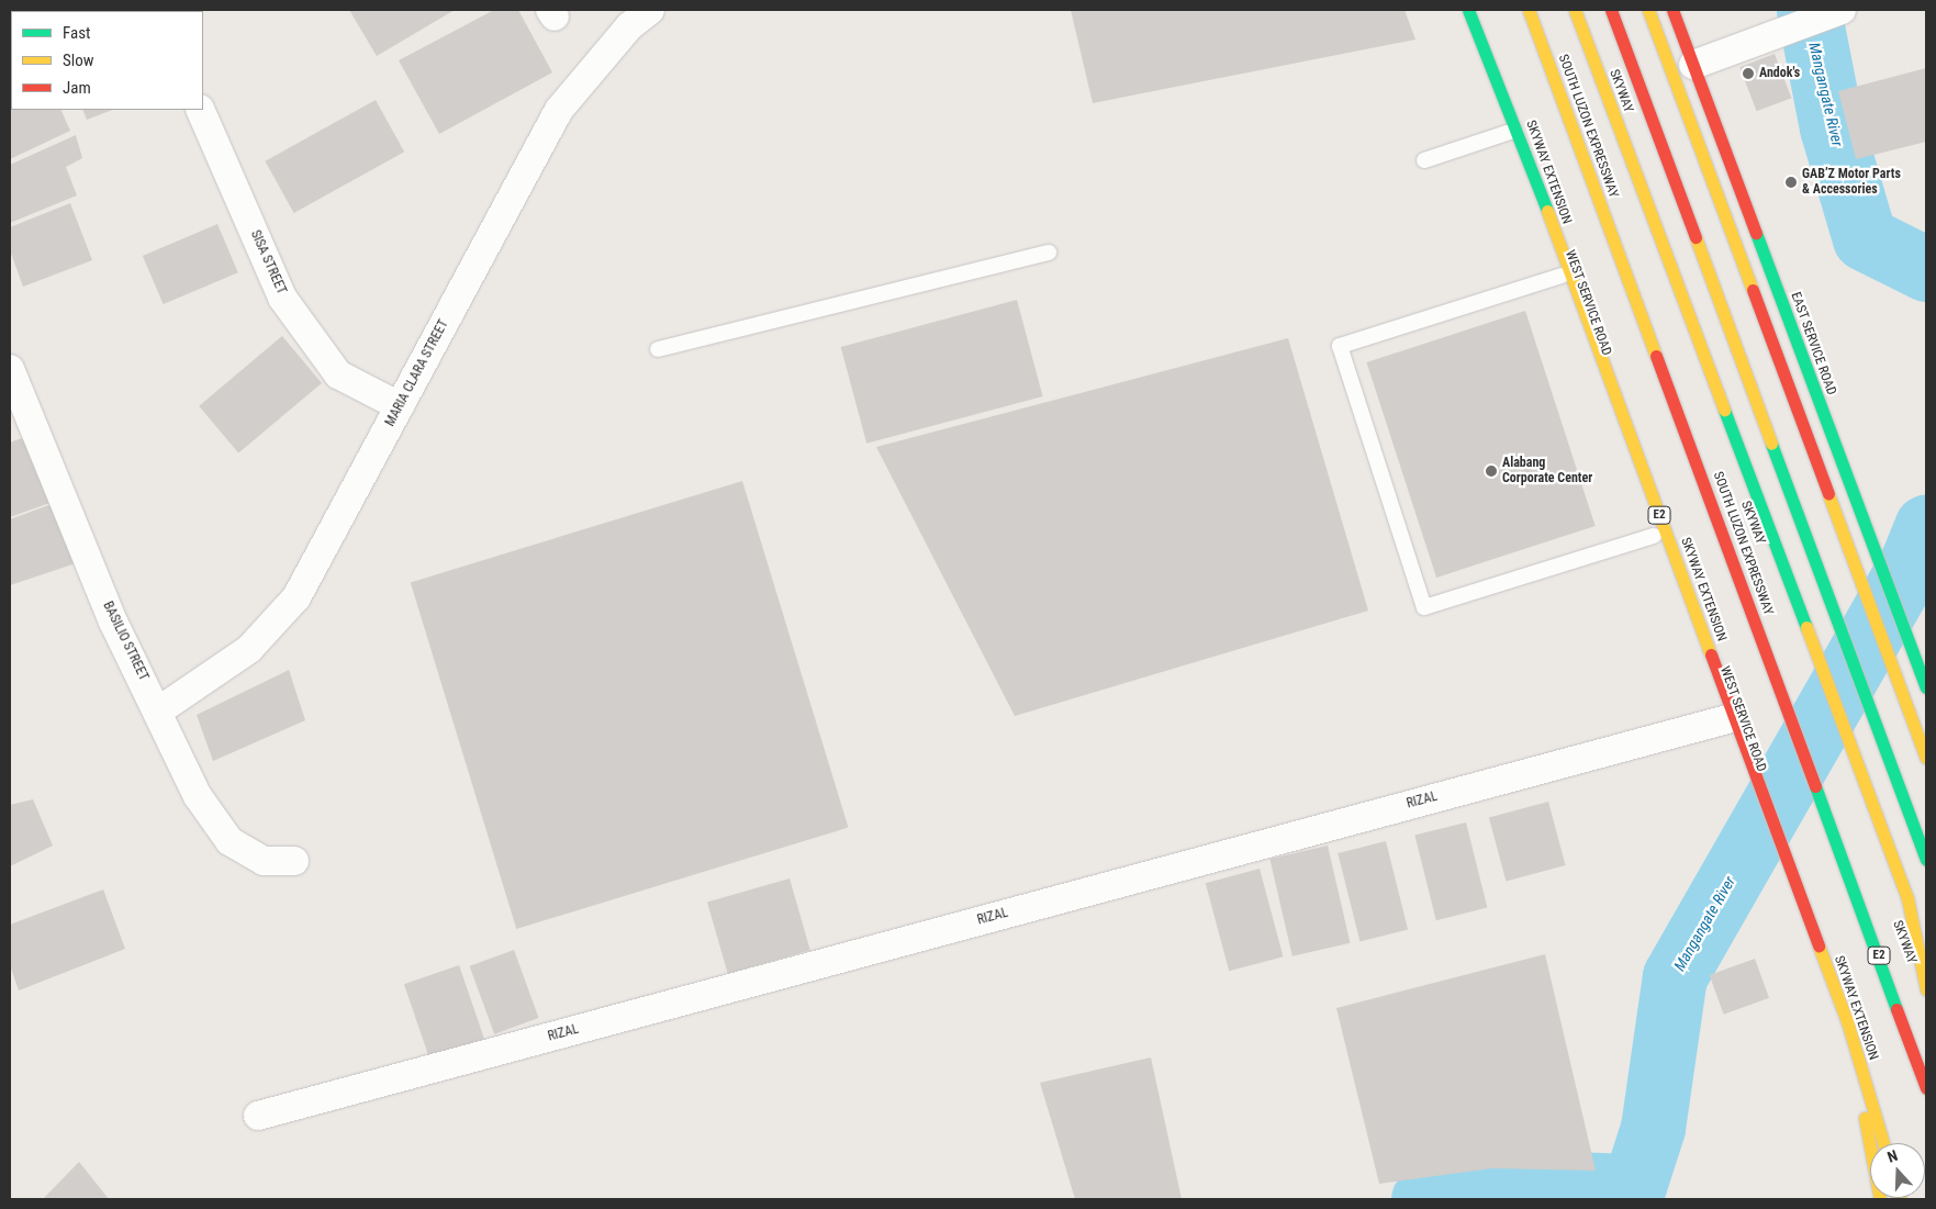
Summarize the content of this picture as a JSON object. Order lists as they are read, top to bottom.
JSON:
{
  "streets": {
    "main road": [
      "SKYWAY",
      "SOUTH LUZON EXPRESSWAY",
      "SKYWAY EXTENSION",
      "WEST SERVICE ROAD",
      "EAST SERVICE ROAD",
      "E2"
    ],
    "street": [
      "SISA STREET",
      "MARIA CLARA STREET",
      "BASILIO STREET",
      "RIZAL"
    ]
  },
  "crossings": [
    ["SKYWAY EXTENSION", "WEST SERVICE ROAD"],
    ["SISA STREET", "MARIA CLARA STREET"],
    ["WEST SERVICE ROAD", "RIZAL"],
    ["MARIA CLARA STREET", "BASILIO STREET"]
  ],
  "water": ["Mangangate River"],
  "places": ["Andok's", "GAB’Z Motor Parts & Accessories", "Alabang Corporate Center"],
  "legend": ["Fast", "Slow", "Jam"],
  "north": "top"
}
